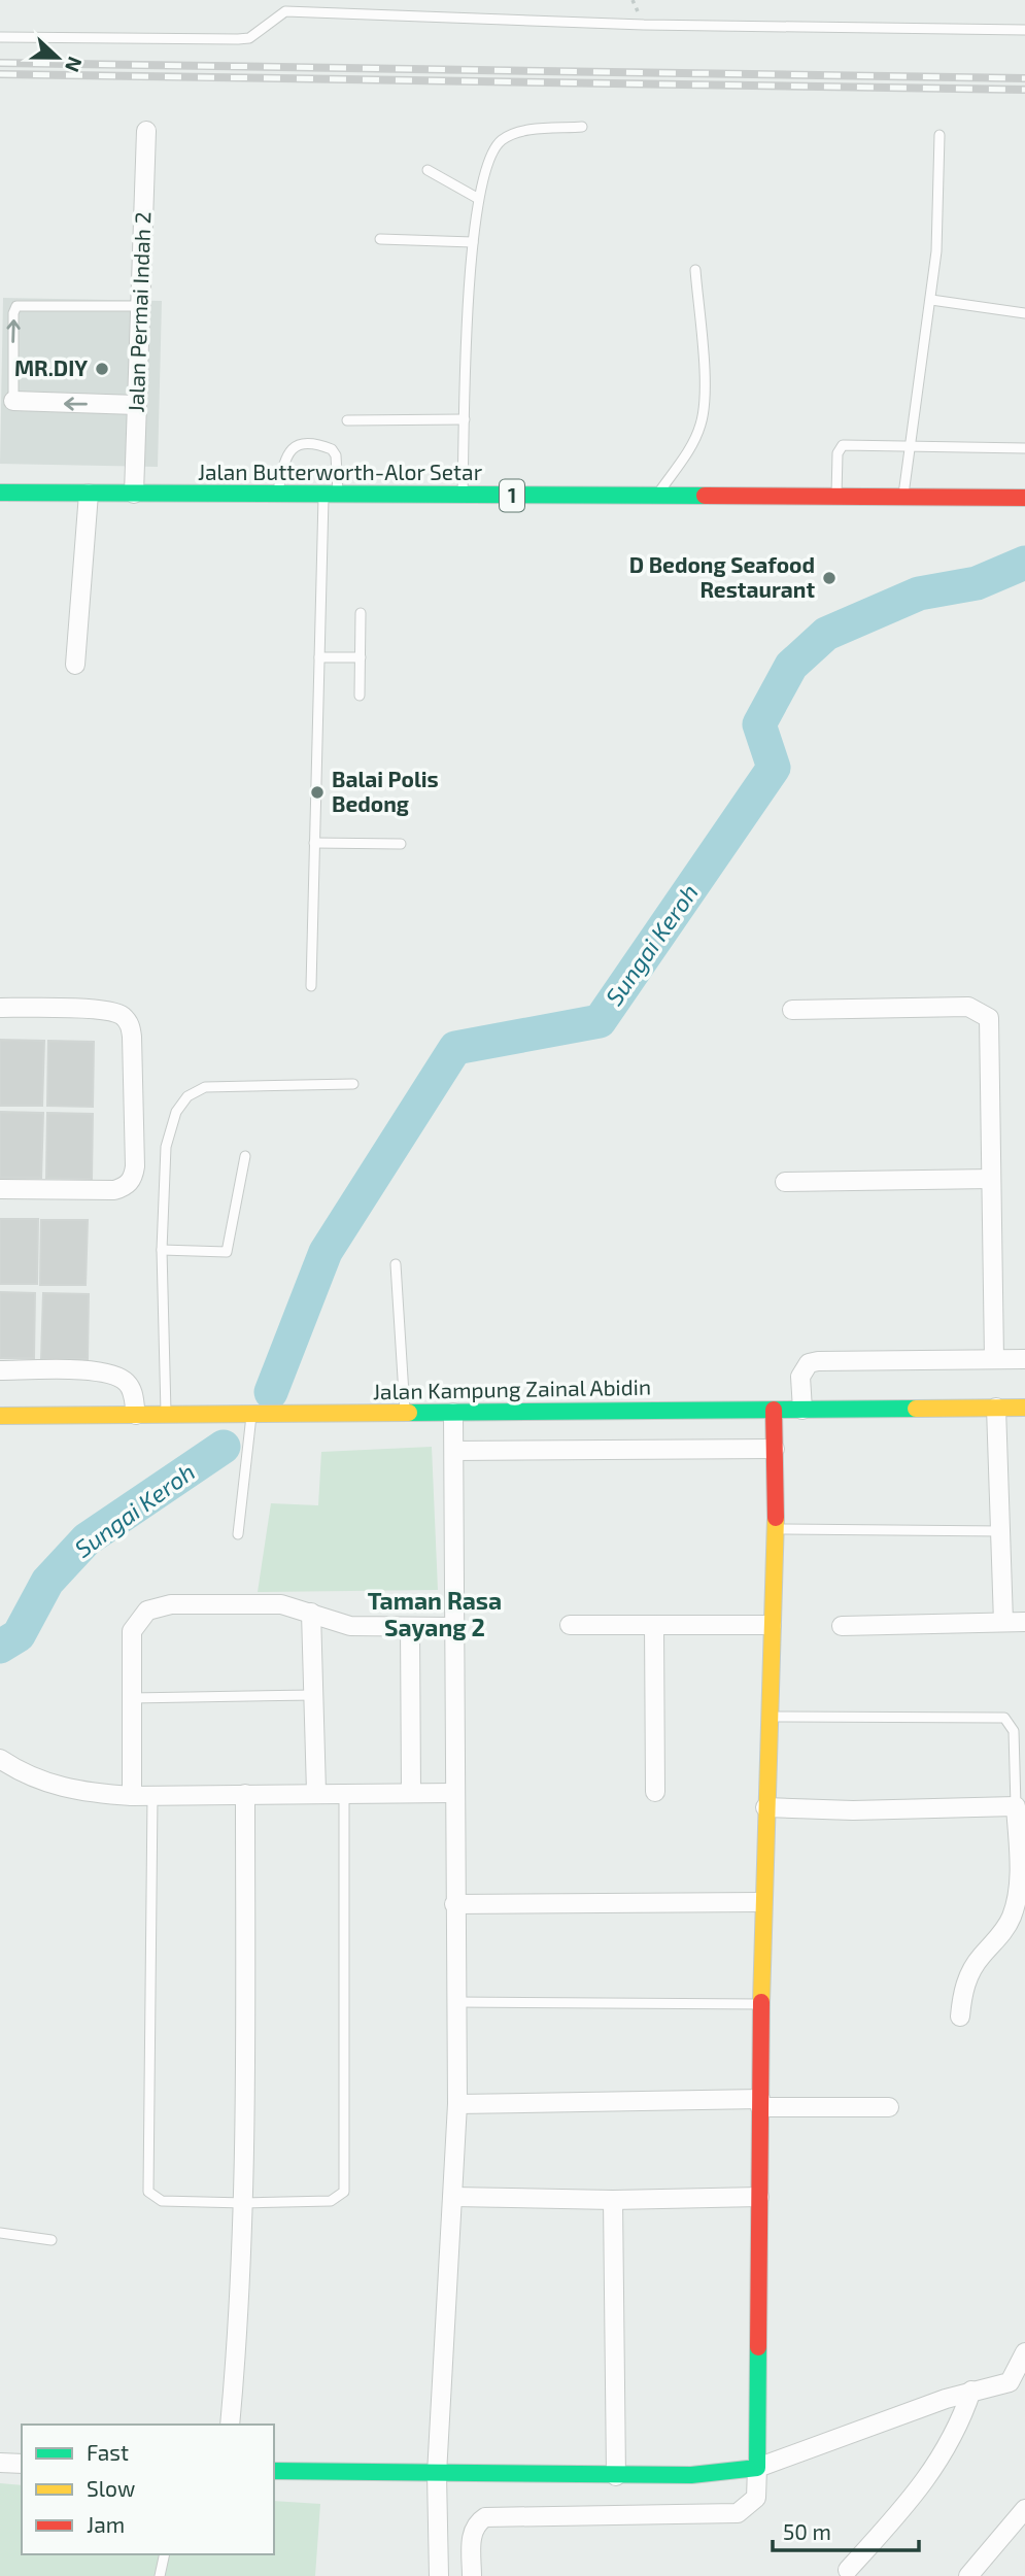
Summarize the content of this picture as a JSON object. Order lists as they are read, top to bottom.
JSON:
{
  "streets": {
    "street": [
      "Jalan Permai Indah 2",
      "Jalan Butterworth-Alor Setar",
      "1",
      "Jalan Kampung Zainal Abidin"
    ]
  },
  "crossings": [
    ["Jalan Permai Indah 2", "Jalan Butterworth-Alor Setar"]
  ],
  "districts": ["Taman Rasa Sayang 2"],
  "water": ["Sungai Keroh"],
  "places": ["MR.DIY", "D Bedong Seafood Restaurant", "Balai Polis Bedong"],
  "legend": ["Fast", "Slow", "Jam"],
  "scale_bar": "50 m",
  "north": "right"
}
